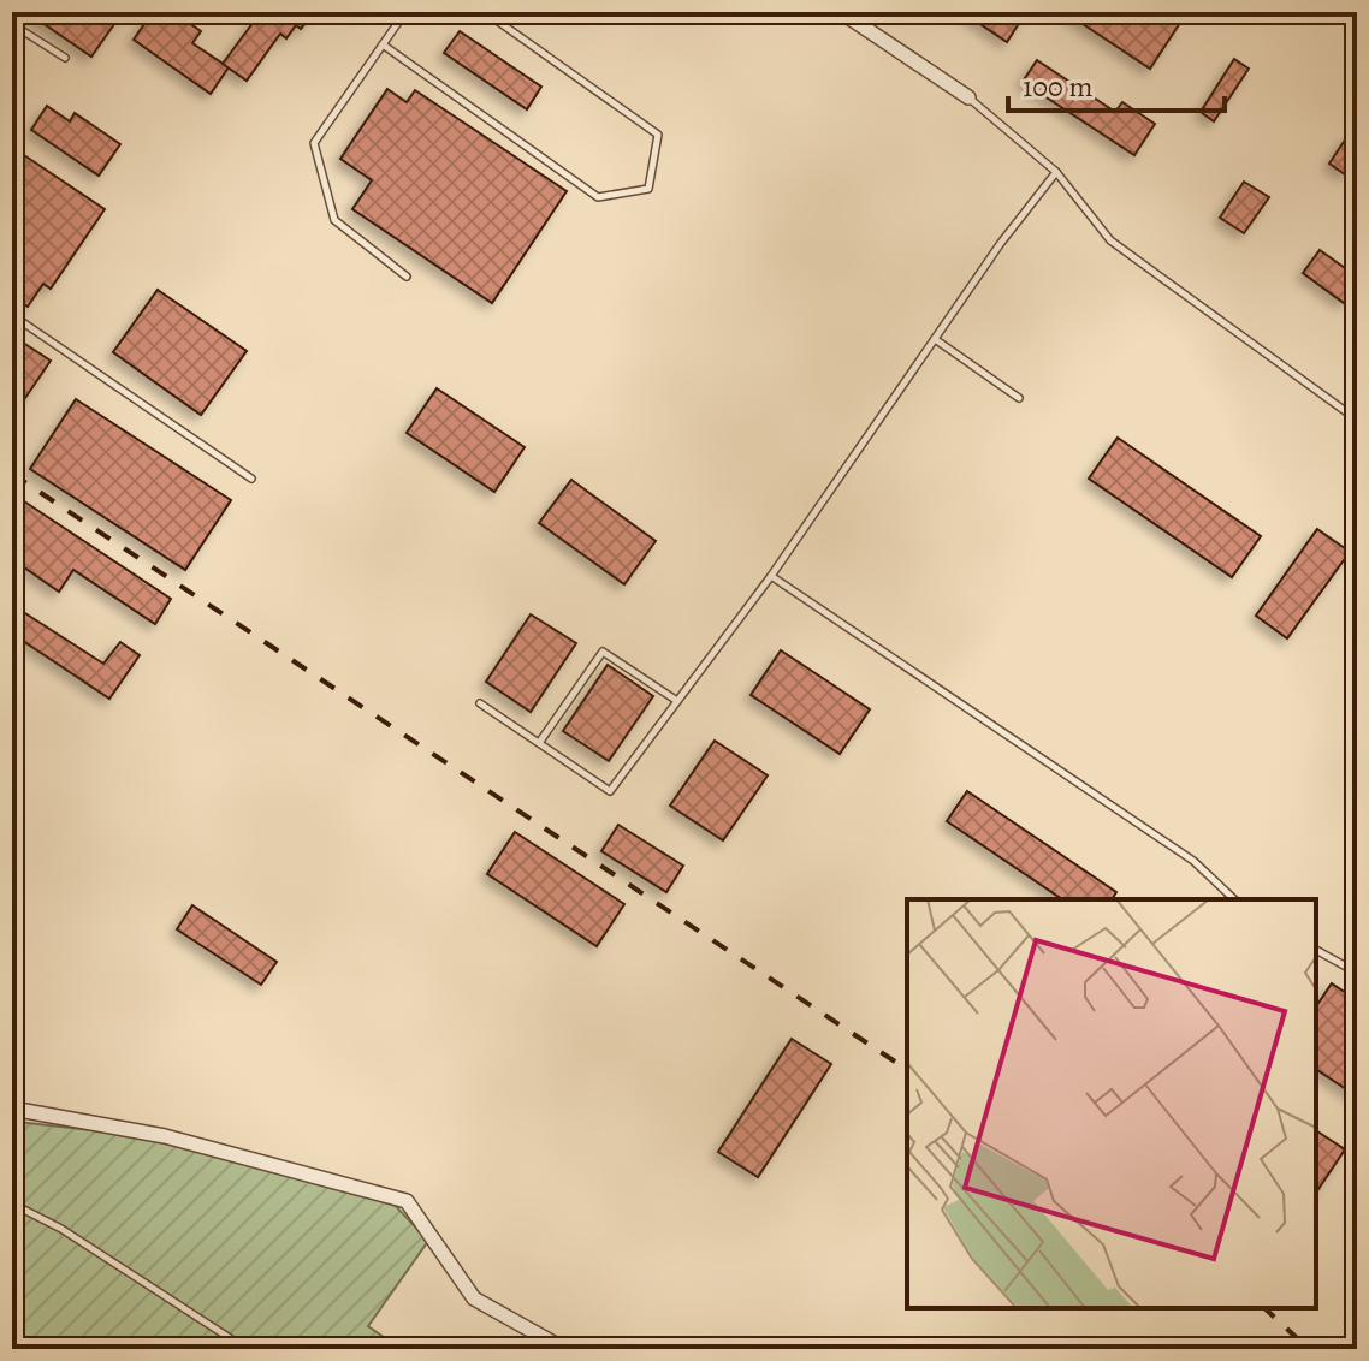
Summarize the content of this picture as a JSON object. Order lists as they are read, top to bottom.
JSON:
{
  "scale_bar": "100 m"
}
